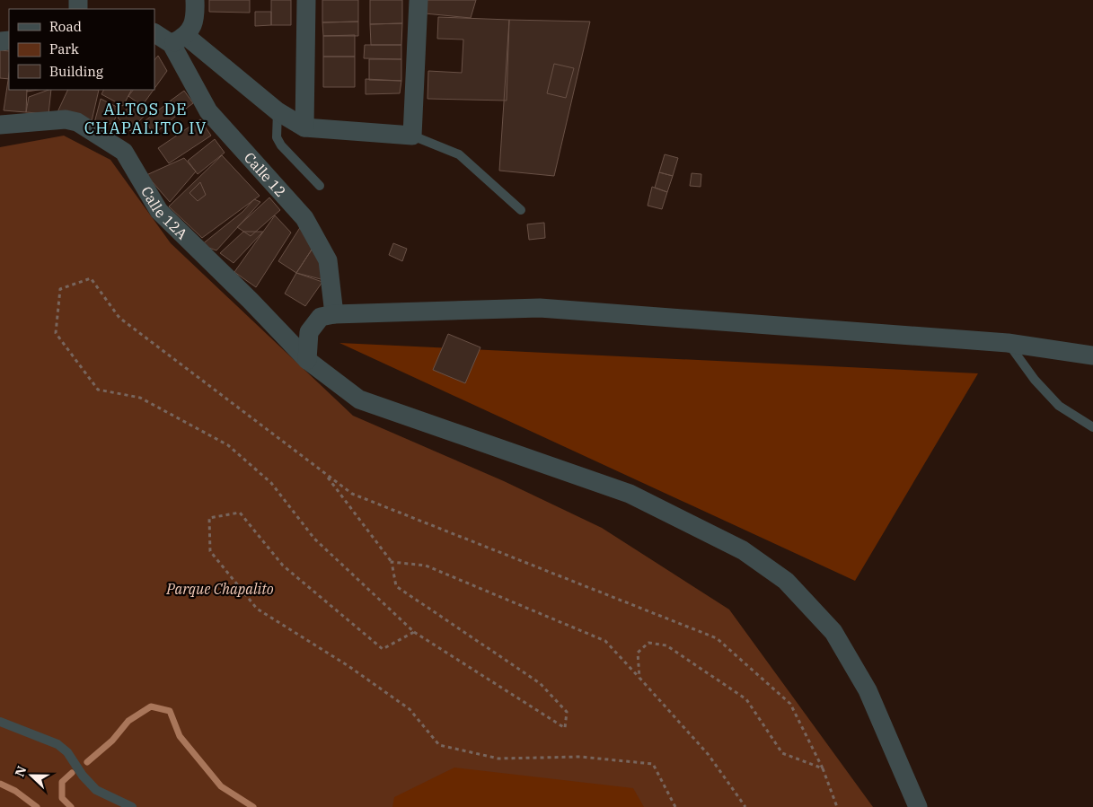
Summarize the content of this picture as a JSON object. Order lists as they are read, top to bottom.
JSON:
{
  "streets": {
    "street": ["Calle 12", "Calle 12A"]
  },
  "districts": ["ALTOS DE CHAPALITO IV"],
  "parks": ["Parque Chapalito"],
  "legend": ["Road", "Park", "Building"],
  "north": "left"
}
